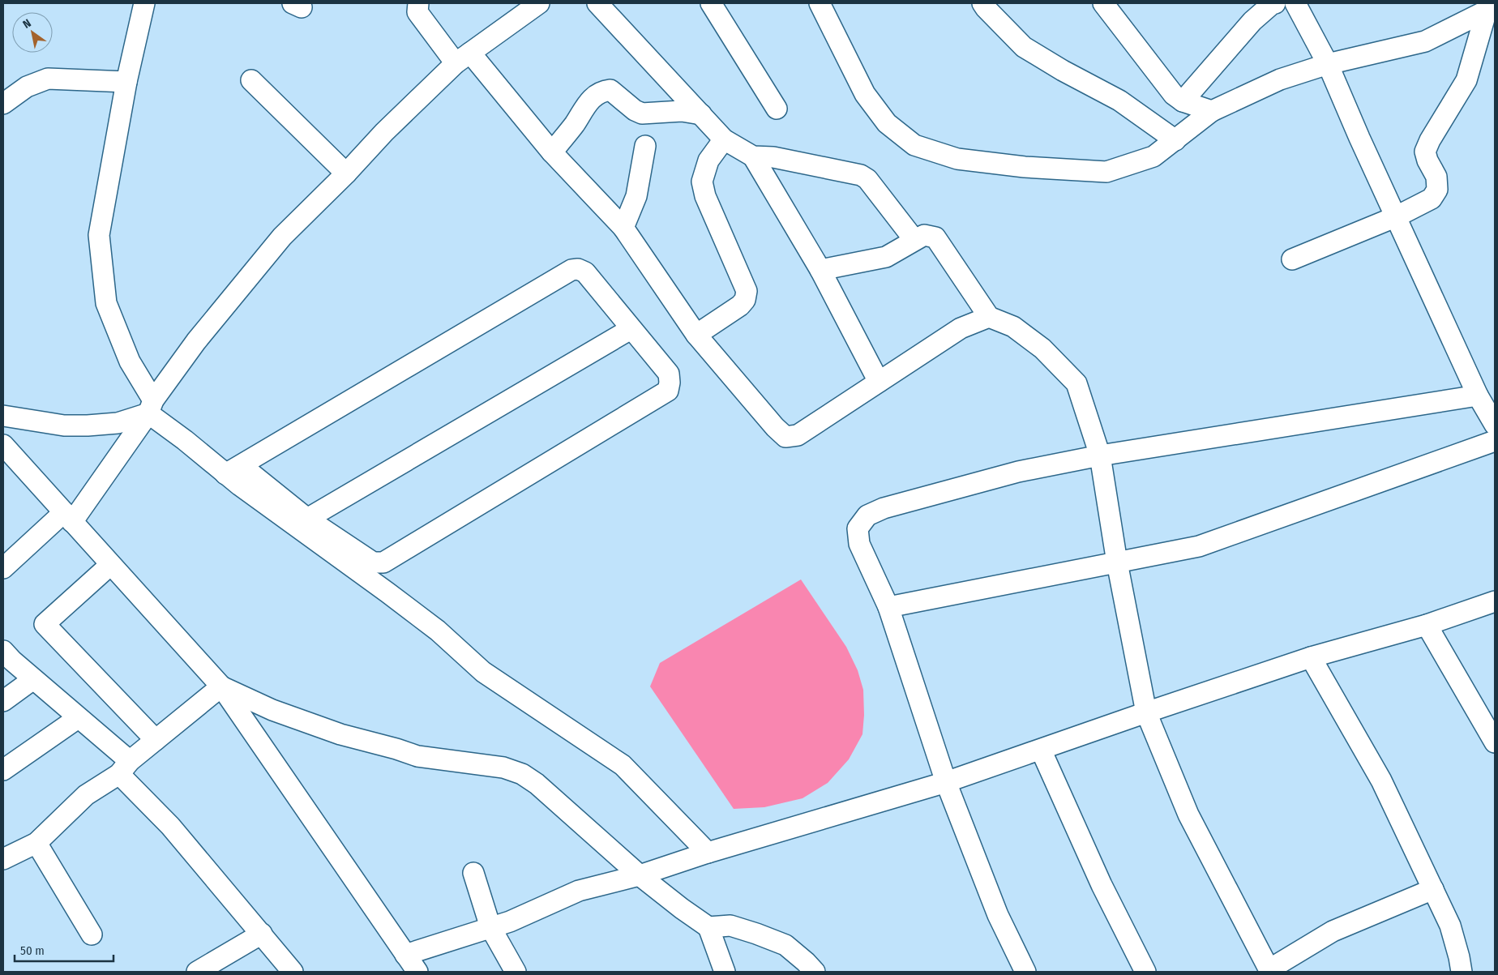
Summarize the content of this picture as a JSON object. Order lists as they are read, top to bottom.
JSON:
{
  "scale_bar": "50 m",
  "north": "top left"
}
